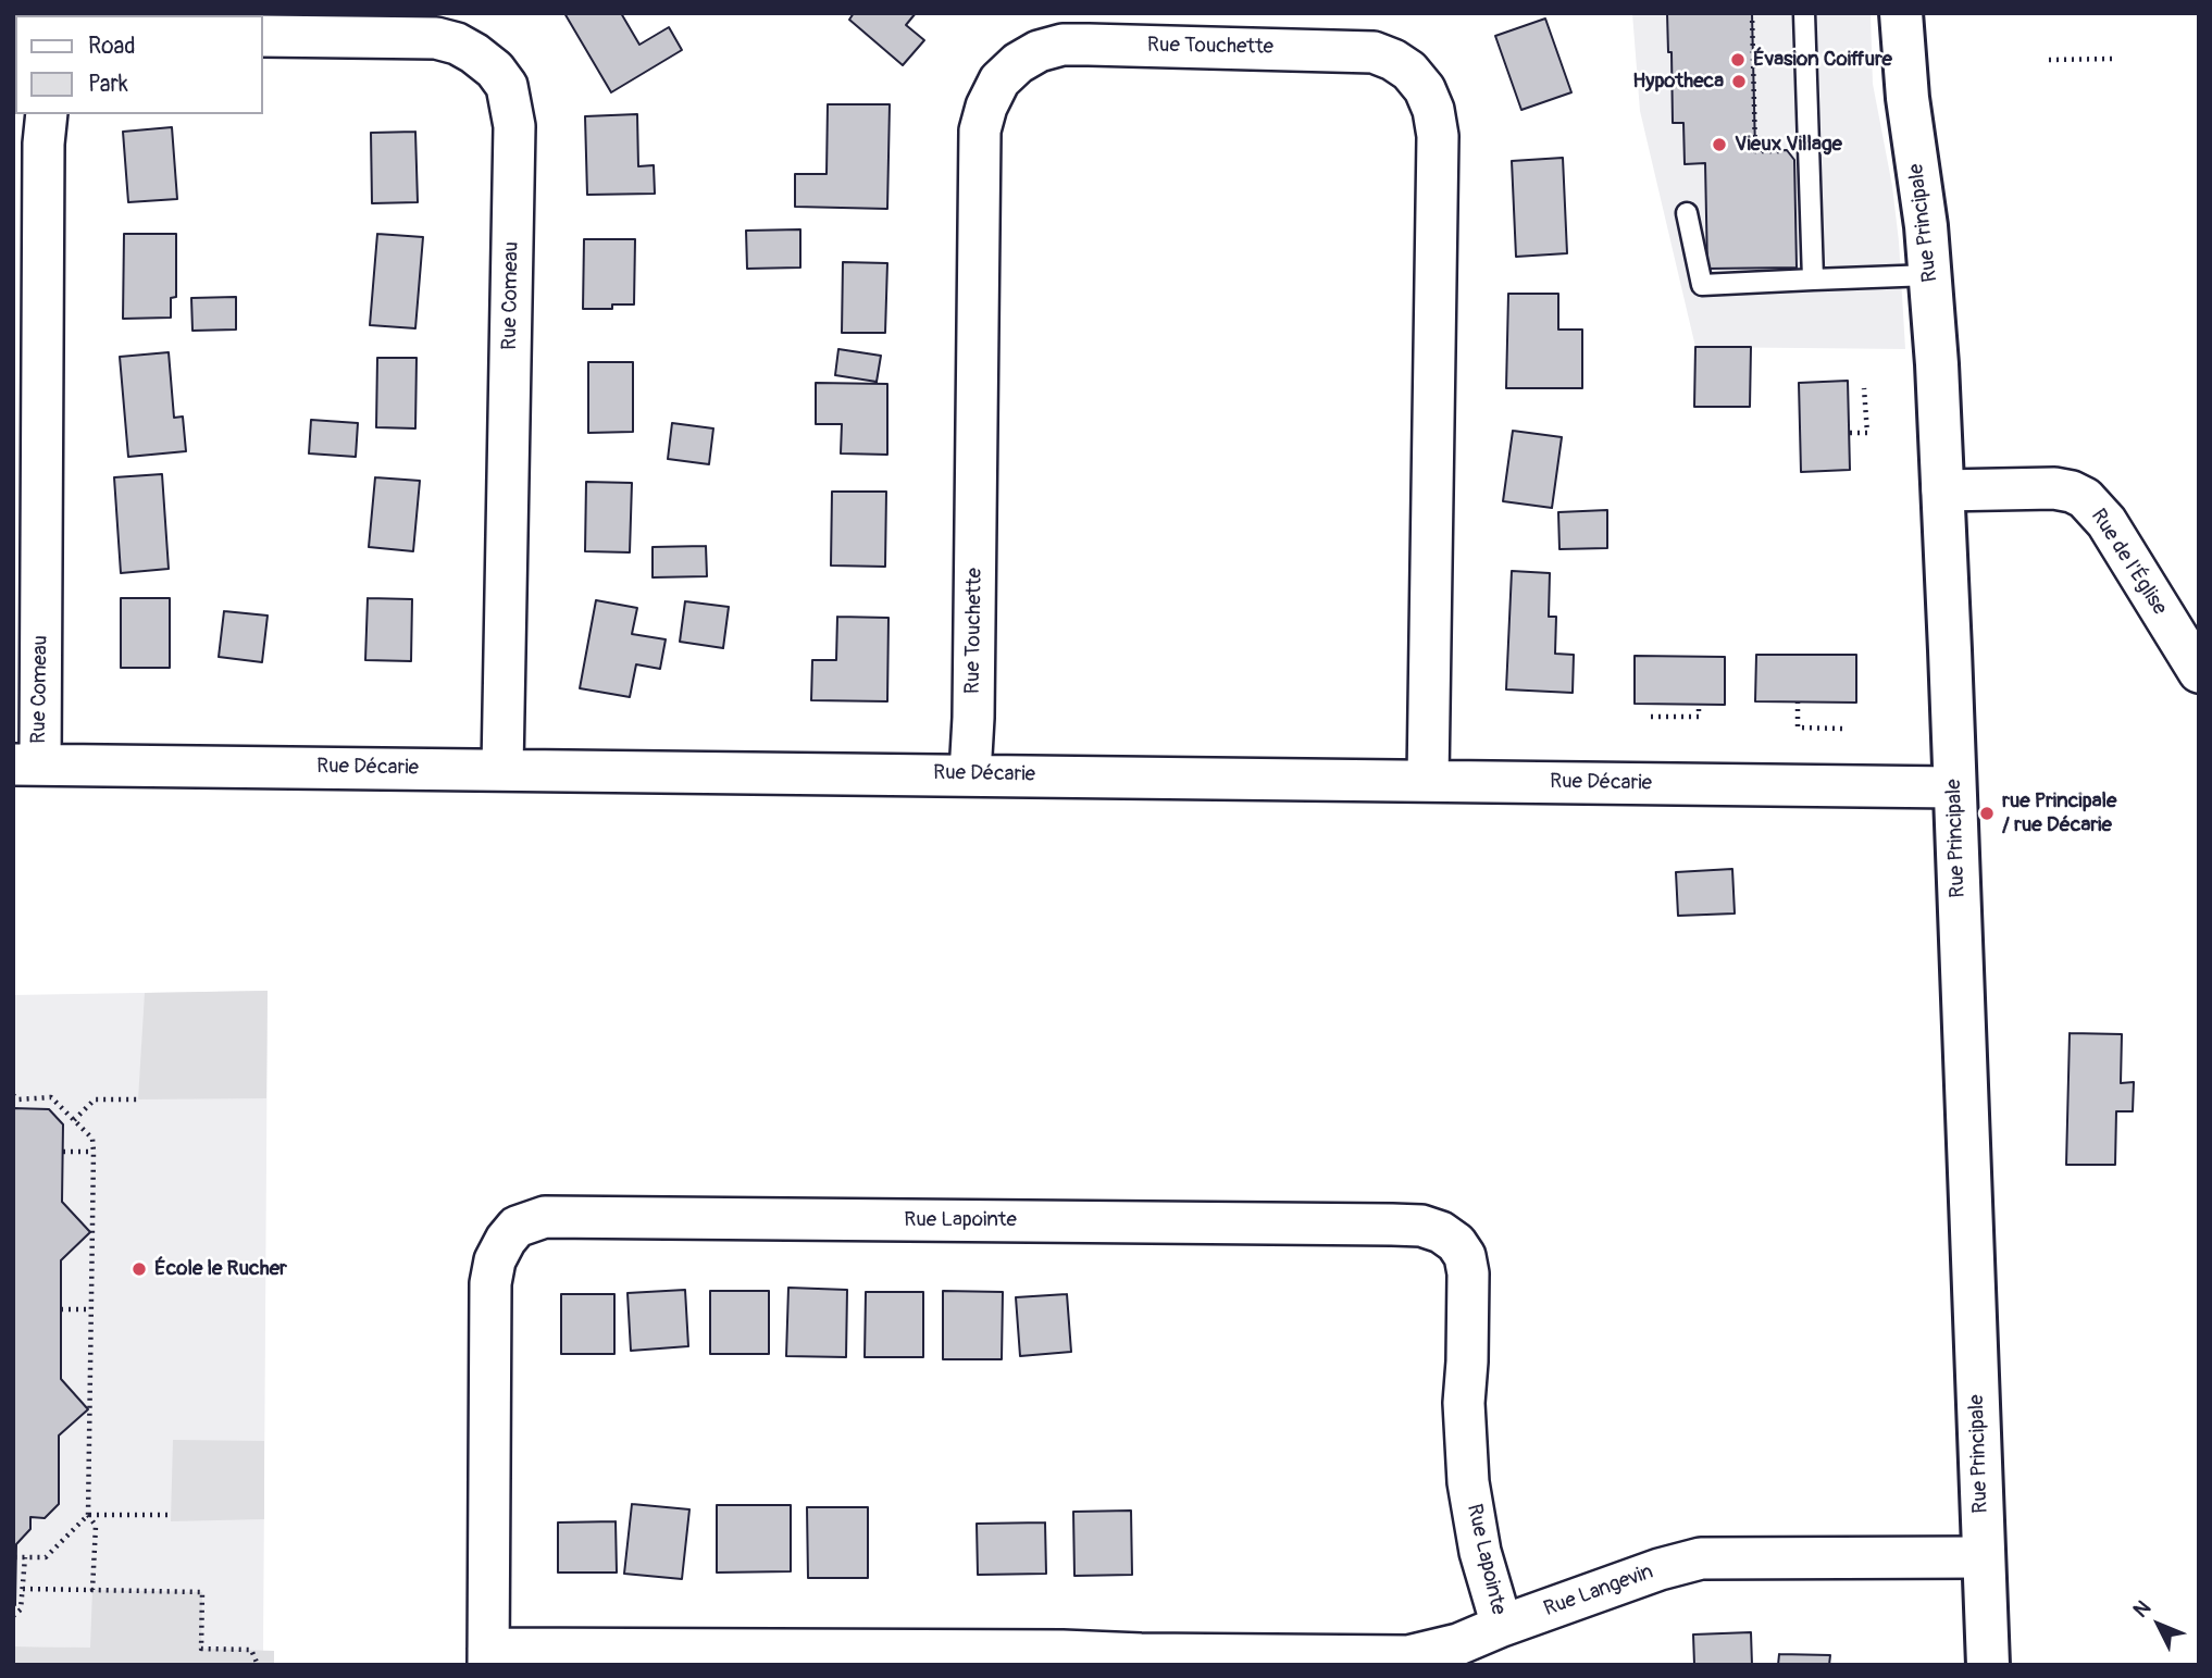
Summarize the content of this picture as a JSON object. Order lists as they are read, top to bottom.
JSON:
{
  "streets": {
    "street": [
      "Rue Touchette",
      "Rue Principale",
      "Rue Comeau",
      "Rue de l'Église",
      "Rue Décarie",
      "Rue Lapointe",
      "Rue Langevin"
    ]
  },
  "crossings": [
    ["Rue Touchette", "Rue Décarie"],
    ["Rue Principale", "Rue de l'Église"],
    ["Rue Principale", "Rue Décarie"],
    ["Rue Principale", "Rue Langevin"],
    ["Rue Comeau", "Rue Décarie"],
    ["Rue Lapointe", "Rue Langevin"]
  ],
  "places": [
    "Évasion Coiffure",
    "Hypotheca",
    "Vieux Village",
    "rue Principale / rue Décarie",
    "École le Rucher"
  ],
  "legend": ["Road", "Park"],
  "north": "top left"
}
